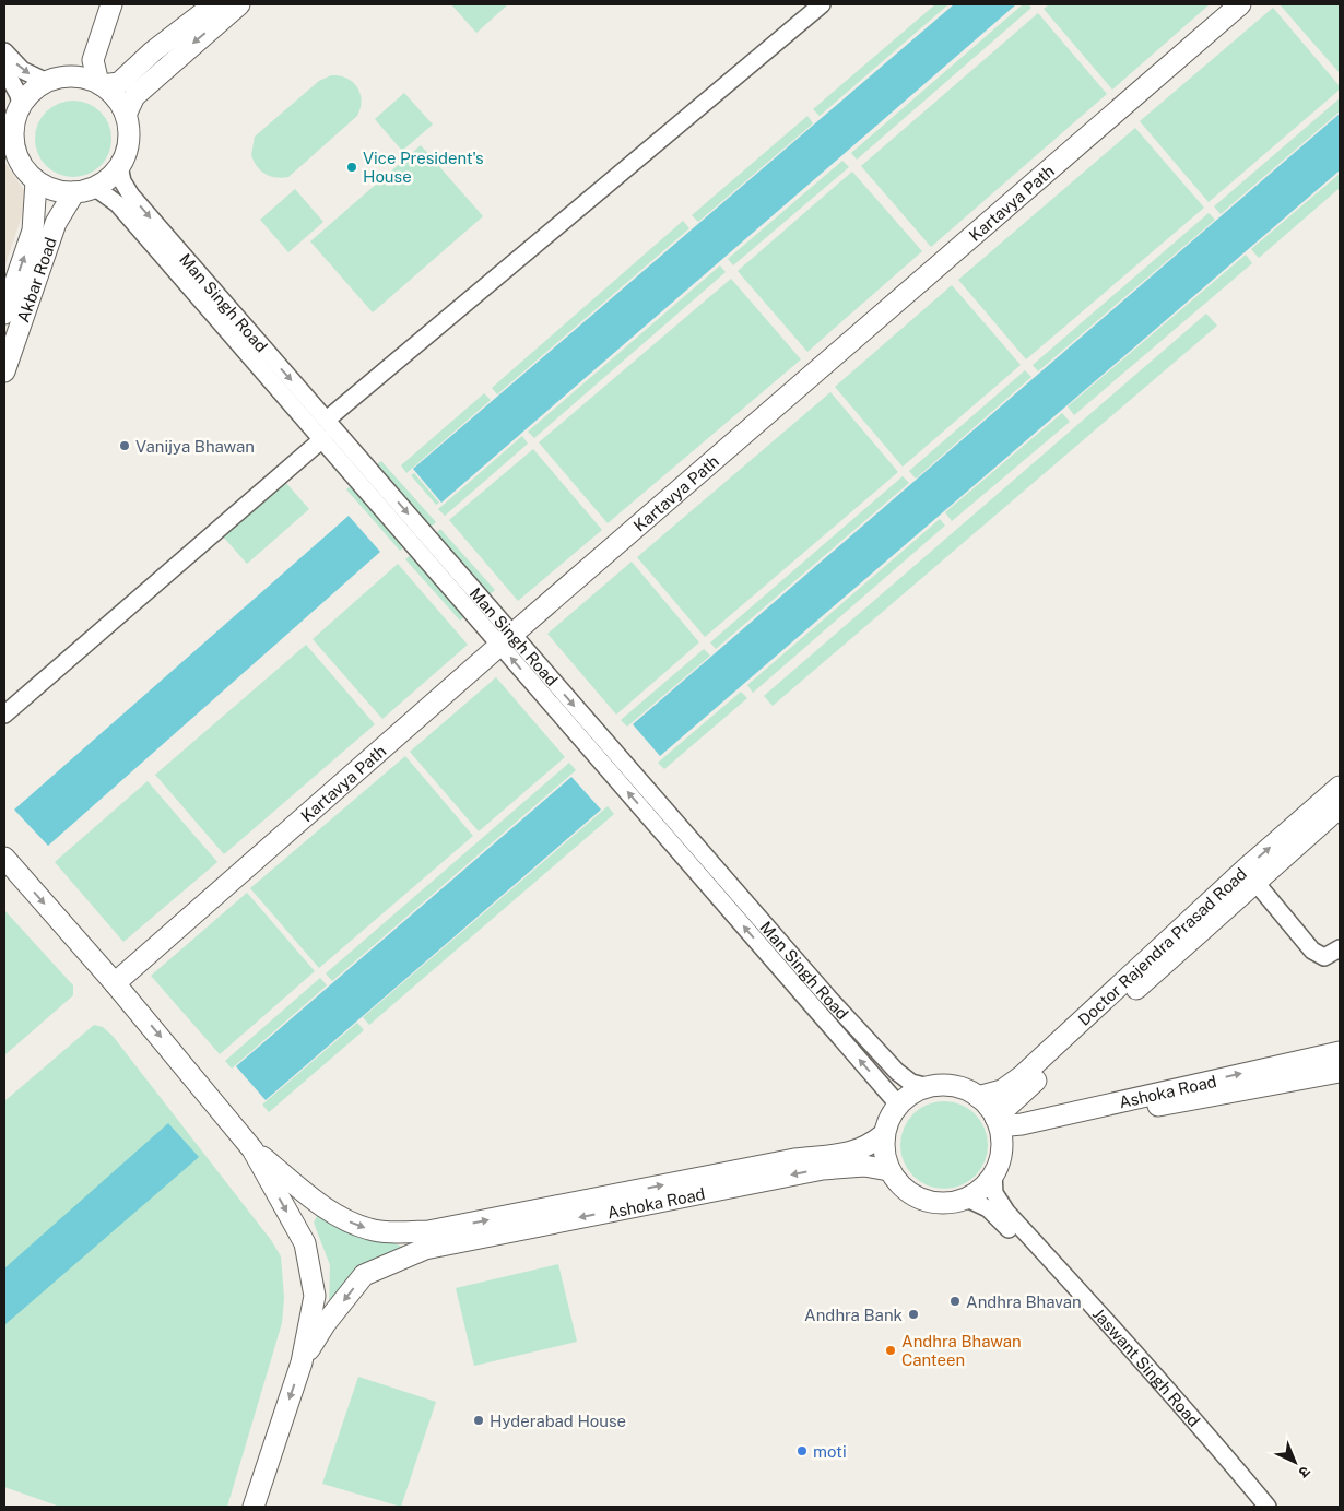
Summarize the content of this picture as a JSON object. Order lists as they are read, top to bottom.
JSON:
{
  "streets": {
    "main road": [
      "Kartavya Path",
      "Akbar Road",
      "Doctor Rajendra Prasad Road",
      "Ashoka Road"
    ],
    "street": ["Man Singh Road", "Jaswant Singh Road"]
  },
  "crossings": [
    ["Kartavya Path", "Man Singh Road"],
    ["Akbar Road", "Man Singh Road"],
    ["Man Singh Road", "Doctor Rajendra Prasad Road"],
    ["Man Singh Road", "Ashoka Road"],
    ["Man Singh Road", "Jaswant Singh Road"],
    ["Doctor Rajendra Prasad Road", "Ashoka Road"],
    ["Doctor Rajendra Prasad Road", "Jaswant Singh Road"],
    ["Ashoka Road", "Jaswant Singh Road"]
  ],
  "places": [
    "Vice President's House",
    "Vanijya Bhawan",
    "Andhra Bhavan",
    "Andhra Bank",
    "Andhra Bhawan Canteen",
    "Hyderabad House",
    "moti"
  ],
  "north": "bottom right"
}
